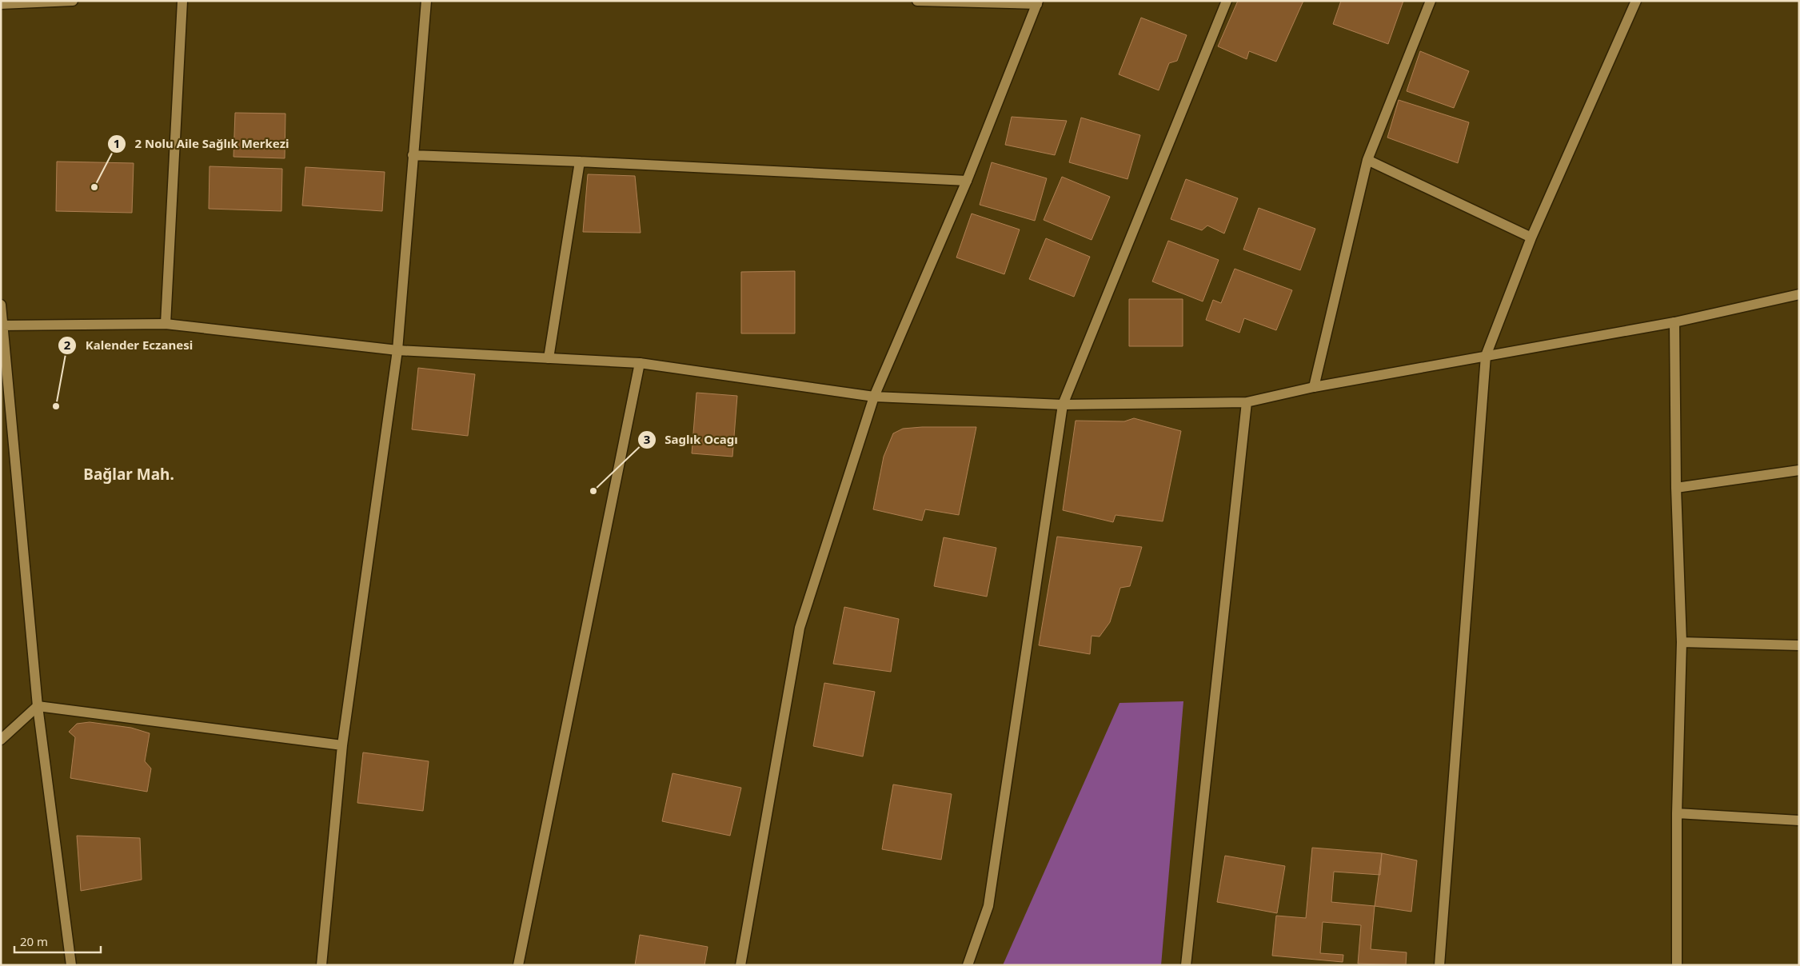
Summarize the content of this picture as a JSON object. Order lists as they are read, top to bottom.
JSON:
{
  "districts": ["Bağlar Mah."],
  "places": ["2 Nolu Aile Sağlık Merkezi", "Kalender Eczanesi", "Saglık Ocagı"],
  "scale_bar": "20 m"
}
